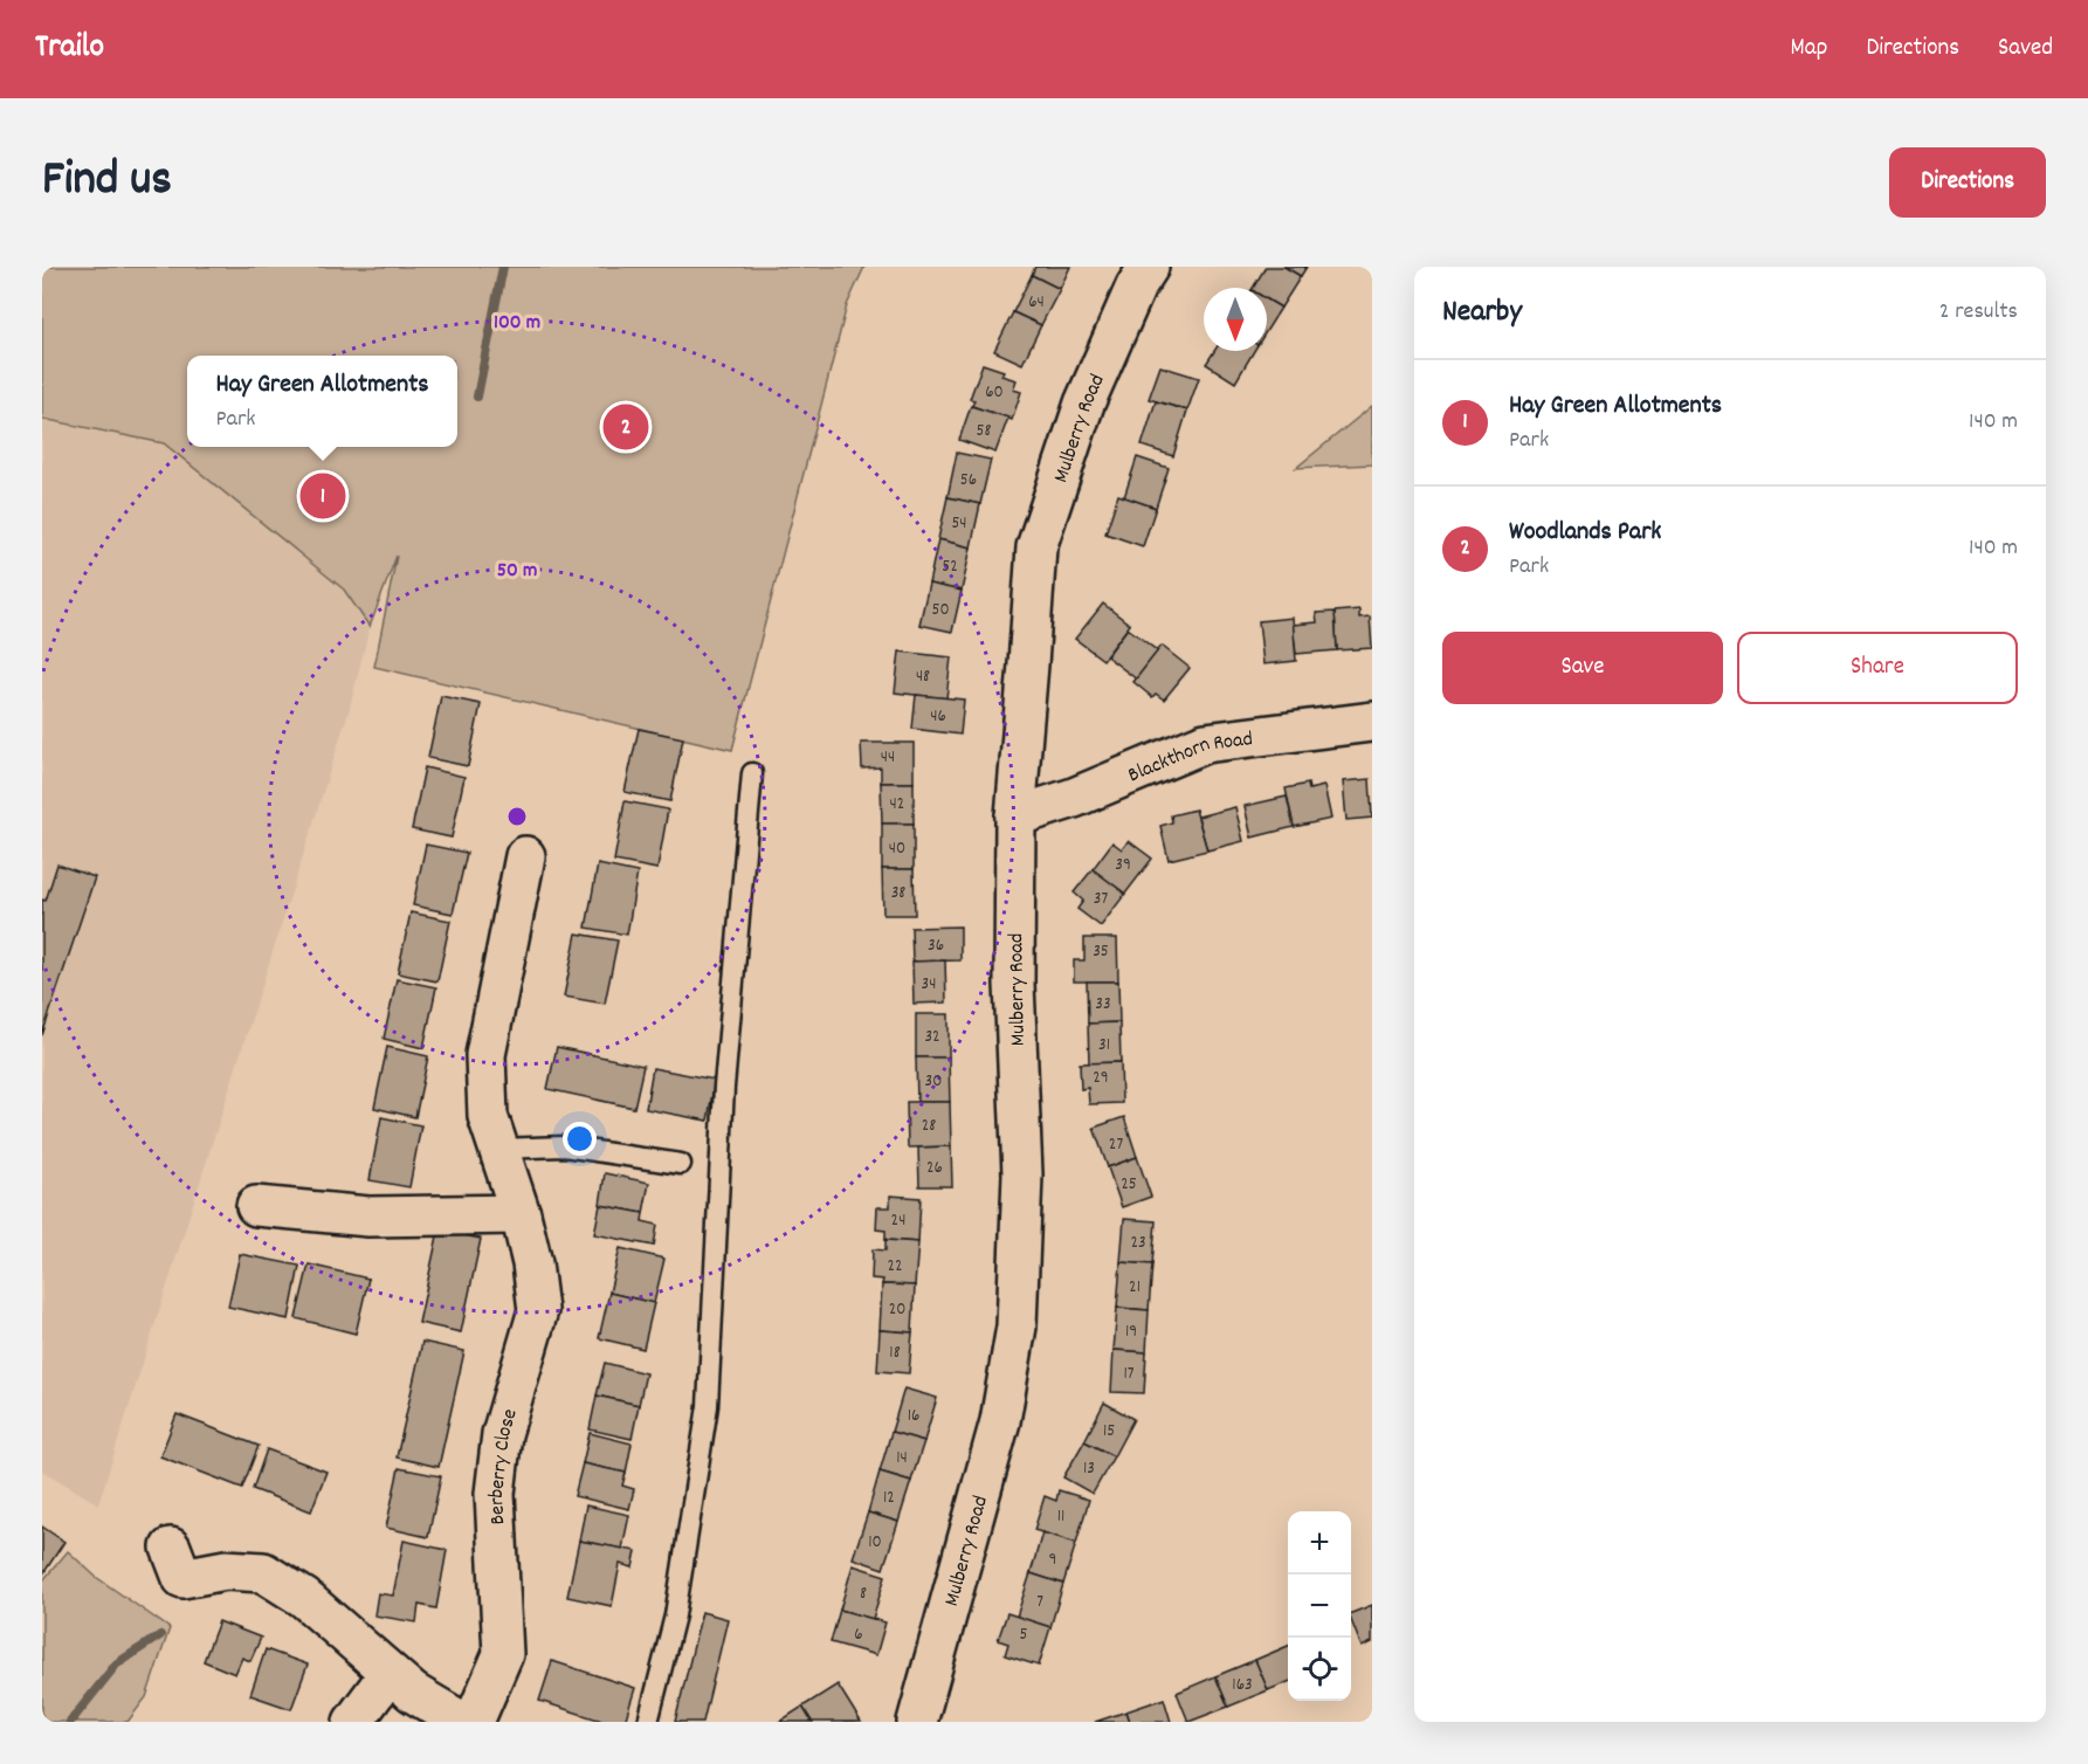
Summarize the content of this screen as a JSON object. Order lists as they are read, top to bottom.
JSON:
{
  "streets": {
    "street": ["Mulberry Road", "Blackthorn Road", "Berberry Close"]
  },
  "crossings": [
    ["Mulberry Road", "Blackthorn Road"]
  ],
  "house_numbers": [
    "64",
    "60",
    "58",
    "56",
    "54",
    "52",
    "50",
    "48",
    "46",
    "44",
    "42",
    "40",
    "39",
    "38",
    "37",
    "36",
    "35",
    "34",
    "33",
    "32",
    "31",
    "29",
    "30",
    "28",
    "27",
    "26",
    "25",
    "24",
    "23",
    "22",
    "21",
    "20",
    "19",
    "18",
    "17",
    "16",
    "15",
    "14",
    "13",
    "12",
    "11",
    "10",
    "9",
    "8",
    "7",
    "6",
    "5",
    "163"
  ],
  "north": "bottom",
  "page": {
    "header": "Trailo",
    "nav": ["Map", "Directions", "Saved"],
    "title": "Find us",
    "buttons": [
      "Directions",
      ["Save", "Share"]
    ],
    "heading": ["Nearby", "2 results"],
    "popup": ["Hay Green Allotments", "Park"],
    "list": [
      {
        "mark": "1",
        "name": "Hay Green Allotments",
        "note": "Park",
        "value": "140 m"
      },
      {
        "mark": "2",
        "name": "Woodlands Park",
        "note": "Park",
        "value": "140 m"
      }
    ],
    "pins": ["2", "1"],
    "map_buttons": ["+", "−"]
  },
  "rings": ["100 m", "50 m"]
}
